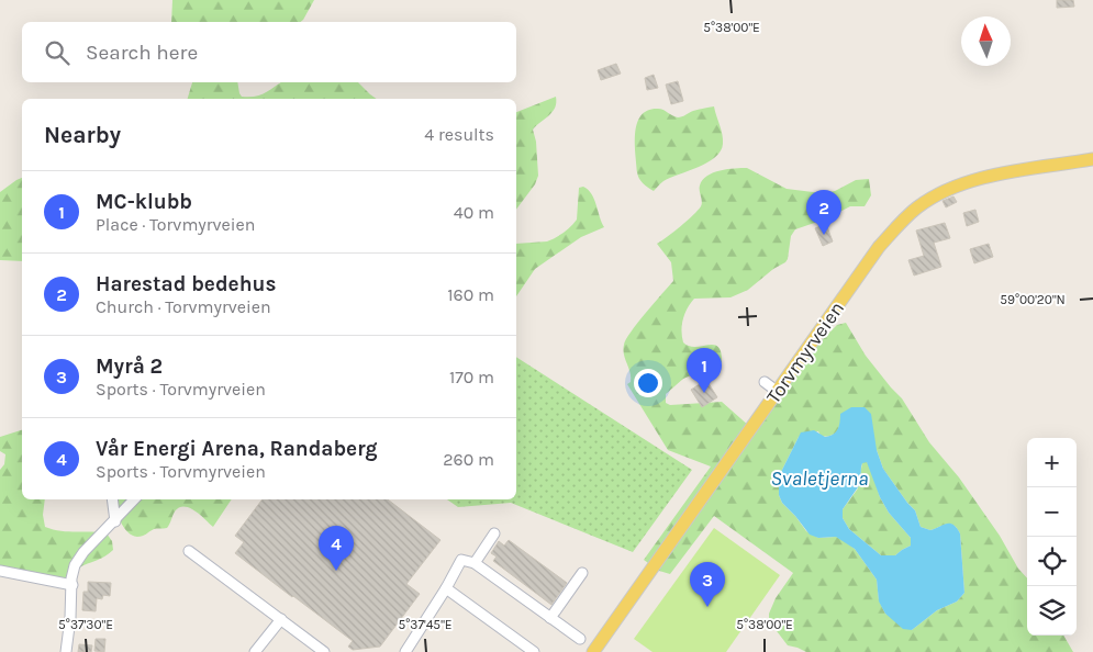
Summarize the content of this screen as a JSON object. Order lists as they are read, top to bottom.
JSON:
{
  "streets": {
    "main road": ["Torvmyrveien"]
  },
  "water": ["Svaletjerna"],
  "north": "top",
  "page": {
    "search": "Search here",
    "heading": ["Nearby", "4 results"],
    "list": [
      {
        "mark": "1",
        "name": "MC-klubb",
        "note": "Place · Torvmyrveien",
        "value": "40 m"
      },
      {
        "mark": "2",
        "name": "Harestad bedehus",
        "note": "Church · Torvmyrveien",
        "value": "160 m"
      },
      {
        "mark": "3",
        "name": "Myrå 2",
        "note": "Sports · Torvmyrveien",
        "value": "170 m"
      },
      {
        "mark": "4",
        "name": "Vår Energi Arena, Randaberg",
        "note": "Sports · Torvmyrveien",
        "value": "260 m"
      }
    ],
    "pins": [
      "2",
      "1",
      "4",
      "3"
    ],
    "map_buttons": ["+", "−"]
  },
  "coordinates": [
    "5°38'00\"E",
    "59°00'20\"N",
    "5°37'30\"E",
    "5°37'45\"E"
  ]
}
